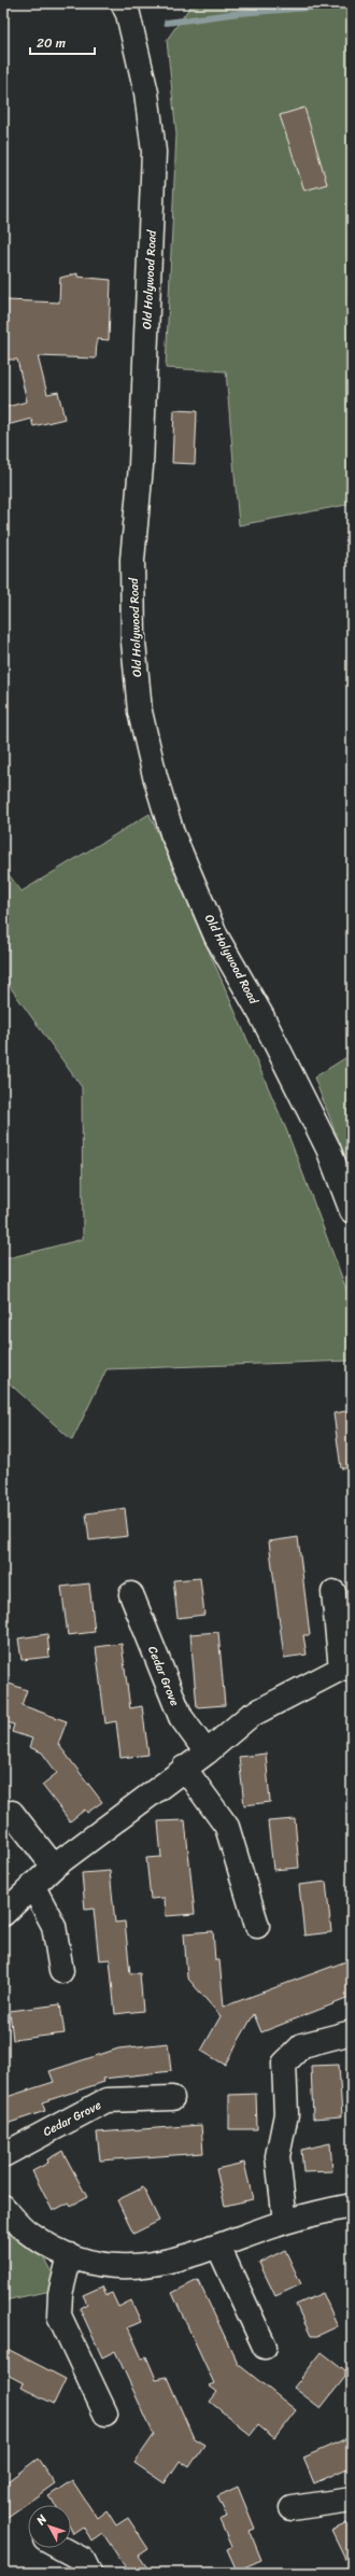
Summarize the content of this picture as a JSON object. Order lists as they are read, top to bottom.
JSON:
{
  "streets": {
    "street": ["Old Holywood Road", "Cedar Grove"]
  },
  "scale_bar": "20 m",
  "north": "top left"
}
